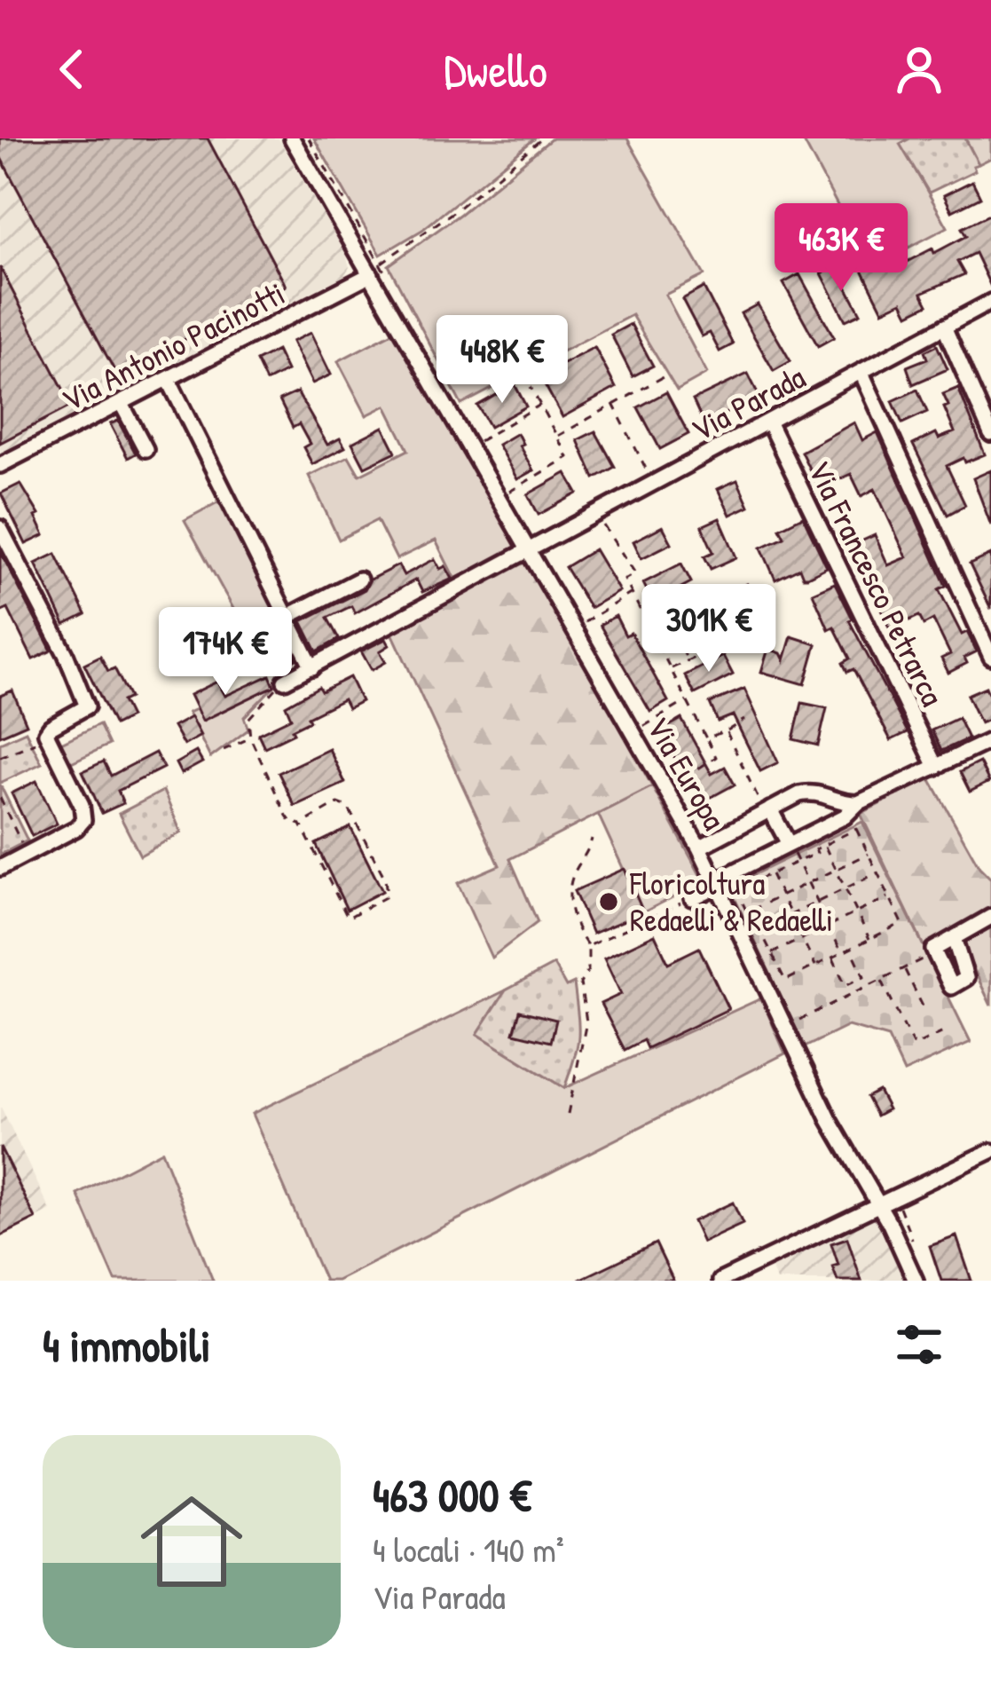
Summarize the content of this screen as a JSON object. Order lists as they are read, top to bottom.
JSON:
{
  "streets": {
    "street": [
      "Via Antonio Pacinotti",
      "Via Parada",
      "Via Francesco Petrarca",
      "Via Europa"
    ]
  },
  "crossings": [
    ["Via Antonio Pacinotti", "Via Europa"],
    ["Via Parada", "Via Francesco Petrarca"],
    ["Via Parada", "Via Europa"]
  ],
  "places": ["Floricoltura Redaelli & Redaelli"],
  "page": {
    "header": "Dwello",
    "price": [
      "463K €",
      "448K €",
      "301K €",
      "174K €"
    ],
    "heading": "4 immobili",
    "list": [
      {
        "name": "463 000 €",
        "note": "4 locali · 140 m² · Via Parada"
      }
    ]
  }
}
